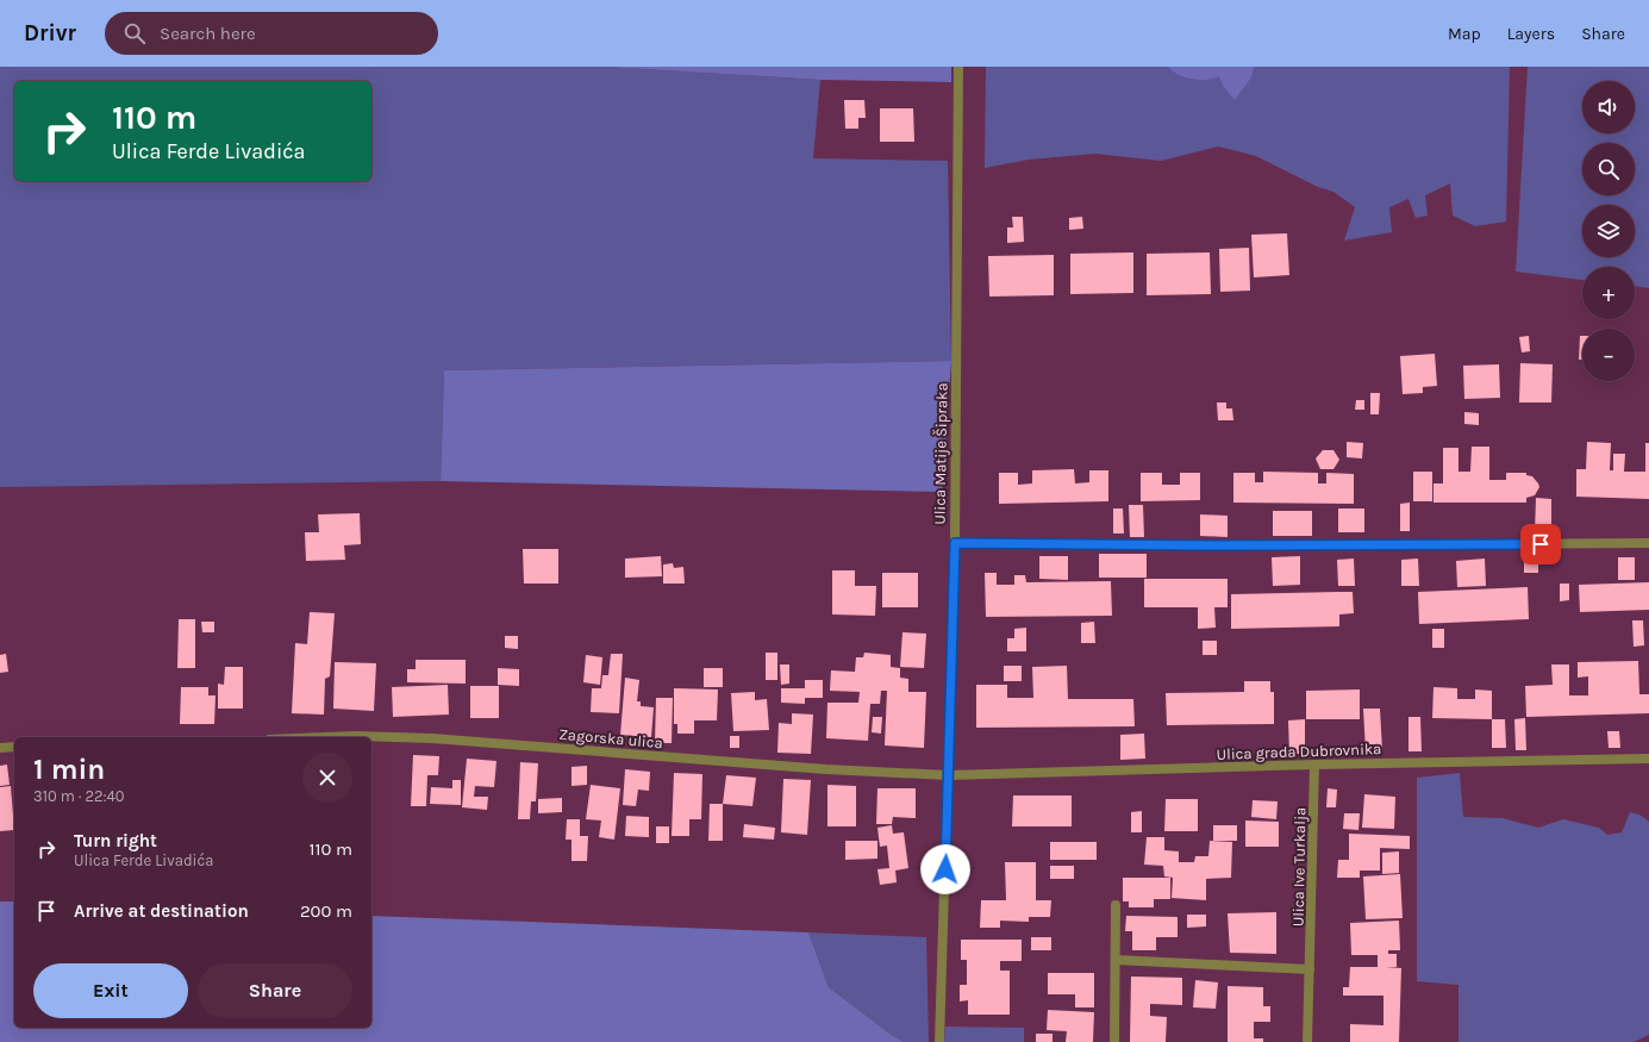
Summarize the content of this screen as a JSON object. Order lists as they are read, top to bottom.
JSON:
{
  "streets": {
    "street": [
      "Ulica Matije Šipraka",
      "Zagorska ulica",
      "Ulica grada Dubrovnika",
      "Ulica Ive Turkalja"
    ]
  },
  "crossings": [
    ["Ulica Matije Šipraka", "Zagorska ulica"],
    ["Ulica Matije Šipraka", "Ulica grada Dubrovnika"],
    ["Zagorska ulica", "Ulica grada Dubrovnika"],
    ["Ulica grada Dubrovnika", "Ulica Ive Turkalja"]
  ],
  "page": {
    "header": "Drivr",
    "search": "Search here",
    "nav": ["Map", "Layers", "Share"],
    "map_buttons": ["+", "−"],
    "turn": ["110 m", "Ulica Ferde Livadića"],
    "heading": ["1 min", "310 m · 22:40"],
    "list": [
      {
        "name": "Turn right",
        "note": "Ulica Ferde Livadića",
        "value": "110 m"
      },
      {
        "name": "Arrive at destination",
        "value": "200 m"
      }
    ],
    "buttons": ["Exit", "Share"]
  }
}
